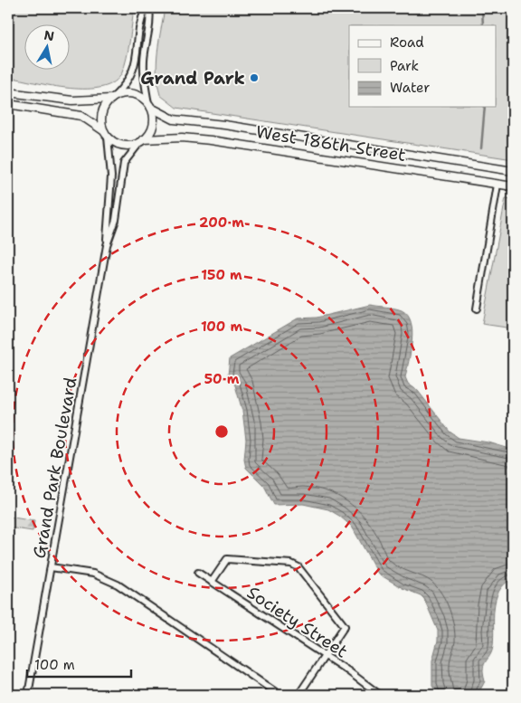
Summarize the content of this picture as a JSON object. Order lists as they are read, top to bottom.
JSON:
{
  "streets": {
    "street": ["West 186th Street", "Grand Park Boulevard", "Society Street"]
  },
  "crossings": [
    ["West 186th Street", "Grand Park Boulevard"]
  ],
  "places": ["Grand Park"],
  "legend": ["Road", "Park", "Water"],
  "scale_bar": "100 m",
  "north": "top",
  "rings": [
    "200 m",
    "150 m",
    "100 m",
    "50 m"
  ]
}
